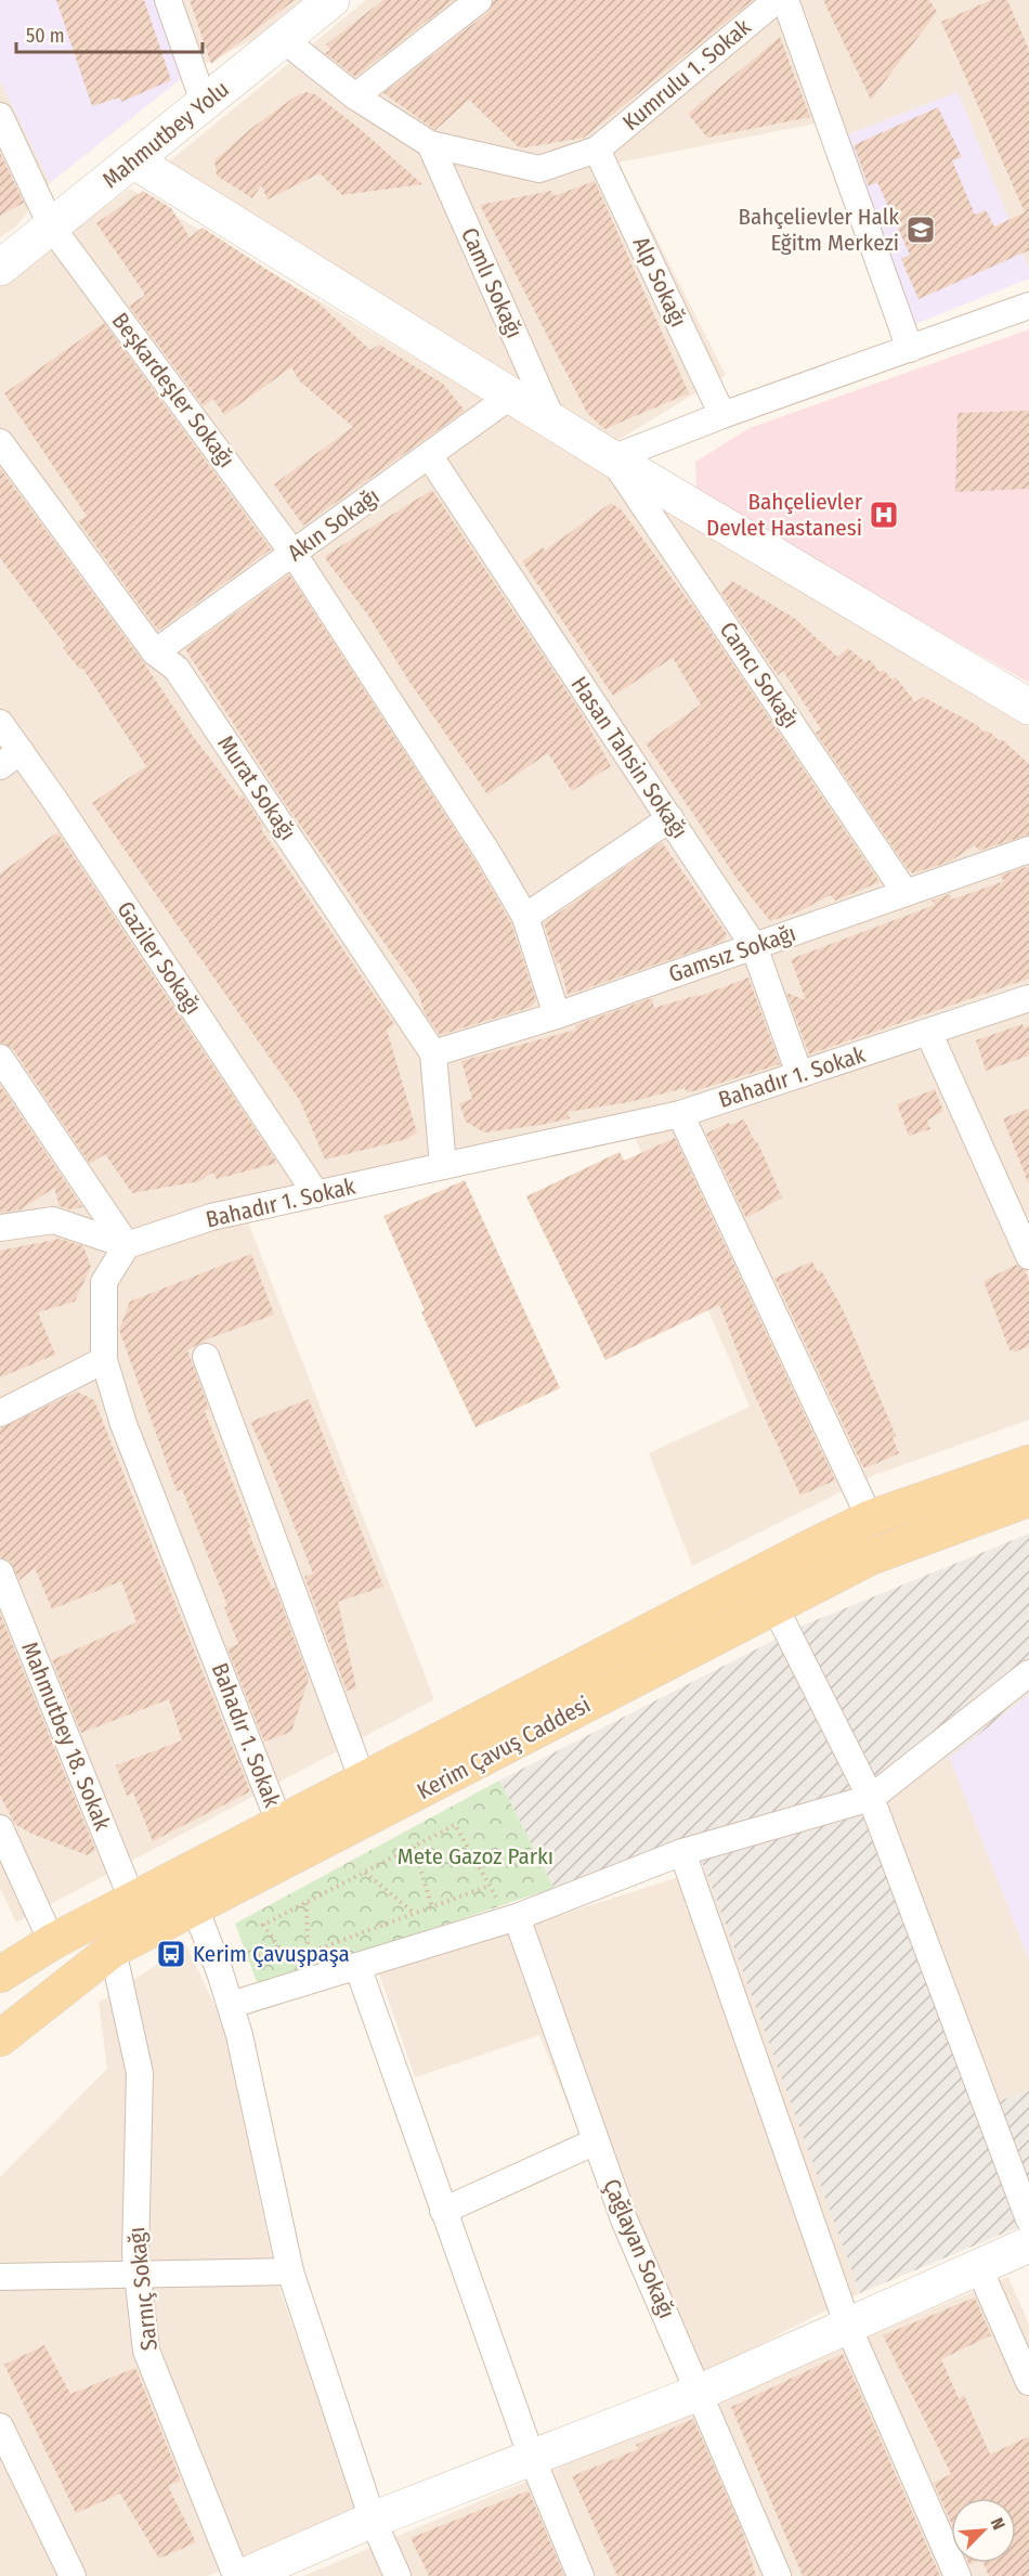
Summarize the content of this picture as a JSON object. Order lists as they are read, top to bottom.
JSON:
{
  "streets": {
    "main road": ["Kerim Çavuş Caddesi"],
    "street": [
      "Kumrulu 1. Sokak",
      "Mahmutbey Yolu",
      "Alp Sokağı",
      "Camlı Sokağı",
      "Beşkardeşler Sokağı",
      "Akın Sokağı",
      "Camcı Sokağı",
      "Hasan Tahsin Sokağı",
      "Murat Sokağı",
      "Gamsız Sokağı",
      "Gaziler Sokağı",
      "Bahadır 1. Sokak",
      "Mahmutbey 18. Sokak",
      "Çağlayan Sokağı",
      "Sarnıç Sokağı"
    ]
  },
  "crossings": [
    ["Kumrulu 1. Sokak", "Alp Sokağı"],
    ["Mahmutbey Yolu", "Beşkardeşler Sokağı"],
    ["Beşkardeşler Sokağı", "Akın Sokağı"],
    ["Beşkardeşler Sokağı", "Gamsız Sokağı"],
    ["Akın Sokağı", "Hasan Tahsin Sokağı"],
    ["Akın Sokağı", "Murat Sokağı"],
    ["Camcı Sokağı", "Gamsız Sokağı"],
    ["Hasan Tahsin Sokağı", "Gamsız Sokağı"],
    ["Hasan Tahsin Sokağı", "Bahadır 1. Sokak"],
    ["Murat Sokağı", "Gamsız Sokağı"],
    ["Murat Sokağı", "Bahadır 1. Sokak"],
    ["Gaziler Sokağı", "Bahadır 1. Sokak"],
    ["Bahadır 1. Sokak", "Kerim Çavuş Caddesi"],
    ["Mahmutbey 18. Sokak", "Kerim Çavuş Caddesi"],
    ["Kerim Çavuş Caddesi", "Sarnıç Sokağı"]
  ],
  "parks": ["Mete Gazoz Parkı"],
  "places": {
    "school or university": ["Bahçelievler Halk Eğitm Merkezi"],
    "hospital": ["Bahçelievler Devlet Hastanesi"],
    "bus stop": ["Kerim Çavuşpaşa"]
  },
  "scale_bar": "50 m",
  "north": "top right"
}
